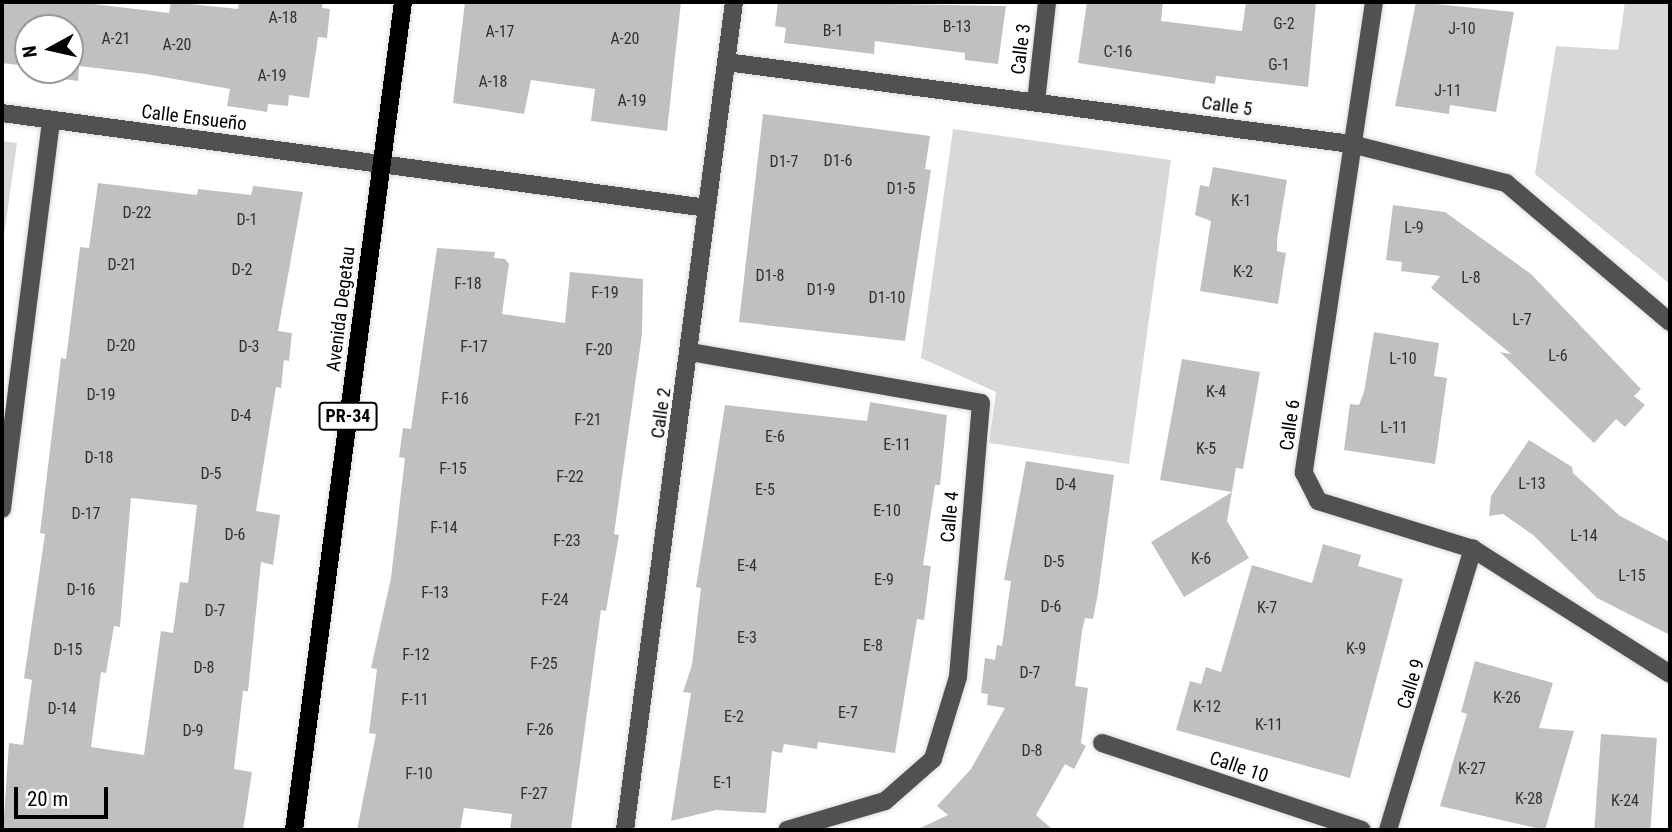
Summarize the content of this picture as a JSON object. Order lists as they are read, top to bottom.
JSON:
{
  "streets": {
    "main road": ["Avenida Degetau", "PR-34"],
    "street": [
      "Calle 3",
      "Calle 5",
      "Calle Ensueño",
      "Calle 2",
      "Calle 6",
      "Calle 4",
      "Calle 9",
      "Calle 10"
    ]
  },
  "crossings": [
    ["Calle 3", "Calle 5"],
    ["Calle 5", "Calle 2"],
    ["Calle 5", "Calle 6"],
    ["Calle Ensueño", "Avenida Degetau"],
    ["Calle Ensueño", "Calle 2"],
    ["Calle 2", "Calle 4"],
    ["Calle 6", "Calle 9"]
  ],
  "house_numbers": [
    "A-18",
    "G-2",
    "B-13",
    "J-10",
    "B-1",
    "A-17",
    "A-21",
    "A-20",
    "A-20",
    "C-16",
    "G-1",
    "A-19",
    "A-18",
    "J-11",
    "A-19",
    "D1-6",
    "D1-7",
    "D1-5",
    "K-1",
    "D-22",
    "D-1",
    "L-9",
    "D-21",
    "D-2",
    "K-2",
    "D1-8",
    "L-8",
    "F-18",
    "D1-9",
    "F-19",
    "D1-10",
    "L-7",
    "D-20",
    "D-3",
    "F-17",
    "F-20",
    "L-6",
    "L-10",
    "K-4",
    "D-19",
    "F-16",
    "D-4",
    "F-21",
    "L-11",
    "E-6",
    "E-11",
    "K-5",
    "D-18",
    "F-15",
    "D-5",
    "F-22",
    "L-13",
    "D-4",
    "E-5",
    "E-10",
    "D-17",
    "F-14",
    "D-6",
    "L-14",
    "F-23",
    "K-6",
    "D-5",
    "E-4",
    "L-15",
    "E-9",
    "D-16",
    "F-13",
    "F-24",
    "D-6",
    "K-7",
    "D-7",
    "E-3",
    "E-8",
    "K-9",
    "D-15",
    "F-12",
    "F-25",
    "D-8",
    "D-7",
    "K-26",
    "F-11",
    "K-12",
    "D-14",
    "E-7",
    "E-2",
    "K-11",
    "F-26",
    "D-9",
    "D-8",
    "K-27",
    "F-10",
    "E-1",
    "F-27",
    "K-28",
    "K-24"
  ],
  "scale_bar": "20 m",
  "north": "left"
}
